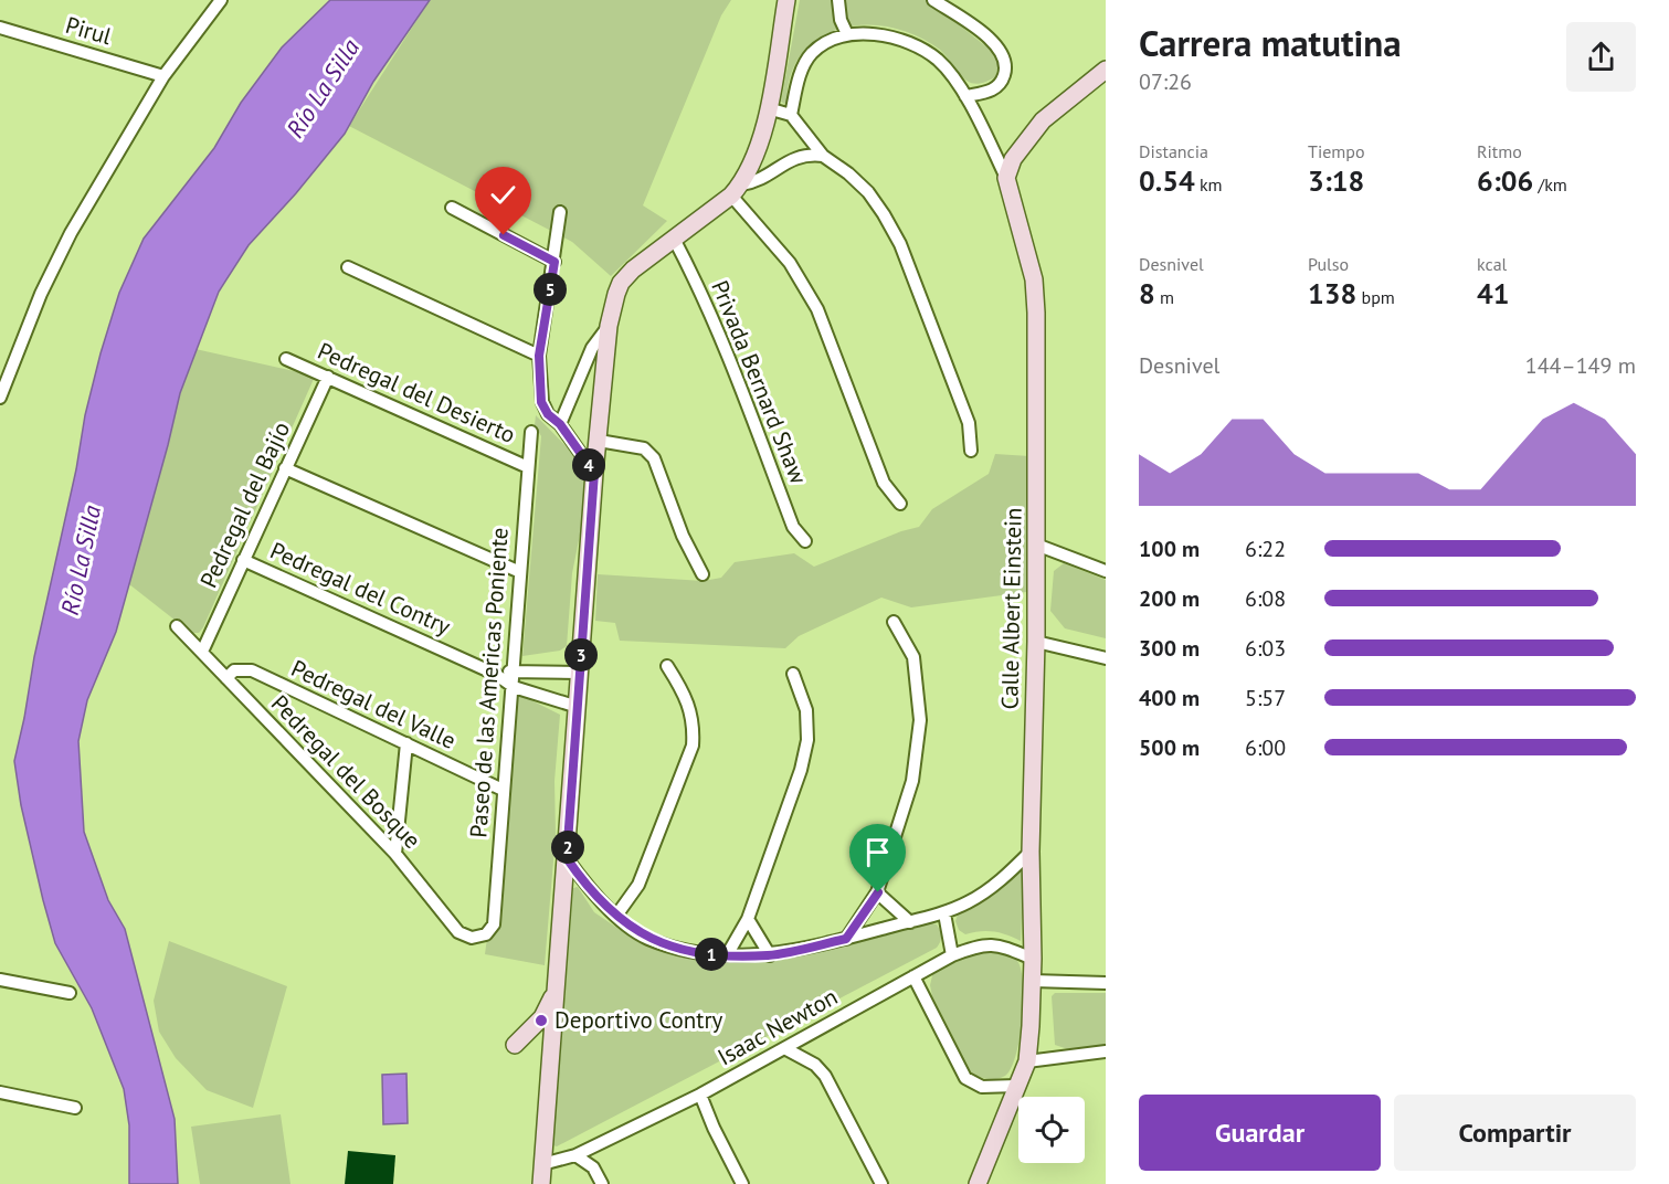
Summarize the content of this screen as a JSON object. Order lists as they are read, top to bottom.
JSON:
{
  "streets": {
    "street": [
      "Pirul",
      "Privada Bernard Shaw",
      "Pedregal del Desierto",
      "Pedregal del Bajío",
      "Pedregal del Contry",
      "Calle Albert Einstein",
      "Paseo de las Americas Poniente",
      "Pedregal del Valle",
      "Pedregal del Bosque",
      "Isaac Newton"
    ]
  },
  "crossings": [
    ["Pedregal del Desierto", "Pedregal del Bajío"],
    ["Pedregal del Desierto", "Paseo de las Americas Poniente"],
    ["Pedregal del Bajío", "Pedregal del Contry"],
    ["Pedregal del Bajío", "Pedregal del Bosque"],
    ["Pedregal del Contry", "Paseo de las Americas Poniente"],
    ["Calle Albert Einstein", "Isaac Newton"],
    ["Paseo de las Americas Poniente", "Pedregal del Valle"],
    ["Paseo de las Americas Poniente", "Pedregal del Bosque"],
    ["Pedregal del Valle", "Pedregal del Bosque"]
  ],
  "water": ["Río La Silla"],
  "places": ["Deportivo Contry"],
  "page": {
    "heading": ["Carrera matutina", "07:26"],
    "stats": [
      ["Distancia", "0.54 km"],
      ["Tiempo", "3:18"],
      ["Ritmo", "6:06 /km"],
      ["Desnivel", "8 m"],
      ["Pulso", "138 bpm"],
      ["kcal", "41"]
    ],
    "pins": [
      "5",
      "4",
      "3",
      "2",
      "1"
    ],
    "chart": ["Desnivel", "144–149 m"],
    "list": [
      {
        "name": "100 m",
        "note": "6:22"
      },
      {
        "name": "200 m",
        "note": "6:08"
      },
      {
        "name": "300 m",
        "note": "6:03"
      },
      {
        "name": "400 m",
        "note": "5:57"
      },
      {
        "name": "500 m",
        "note": "6:00"
      }
    ],
    "buttons": ["Guardar", "Compartir"]
  }
}
